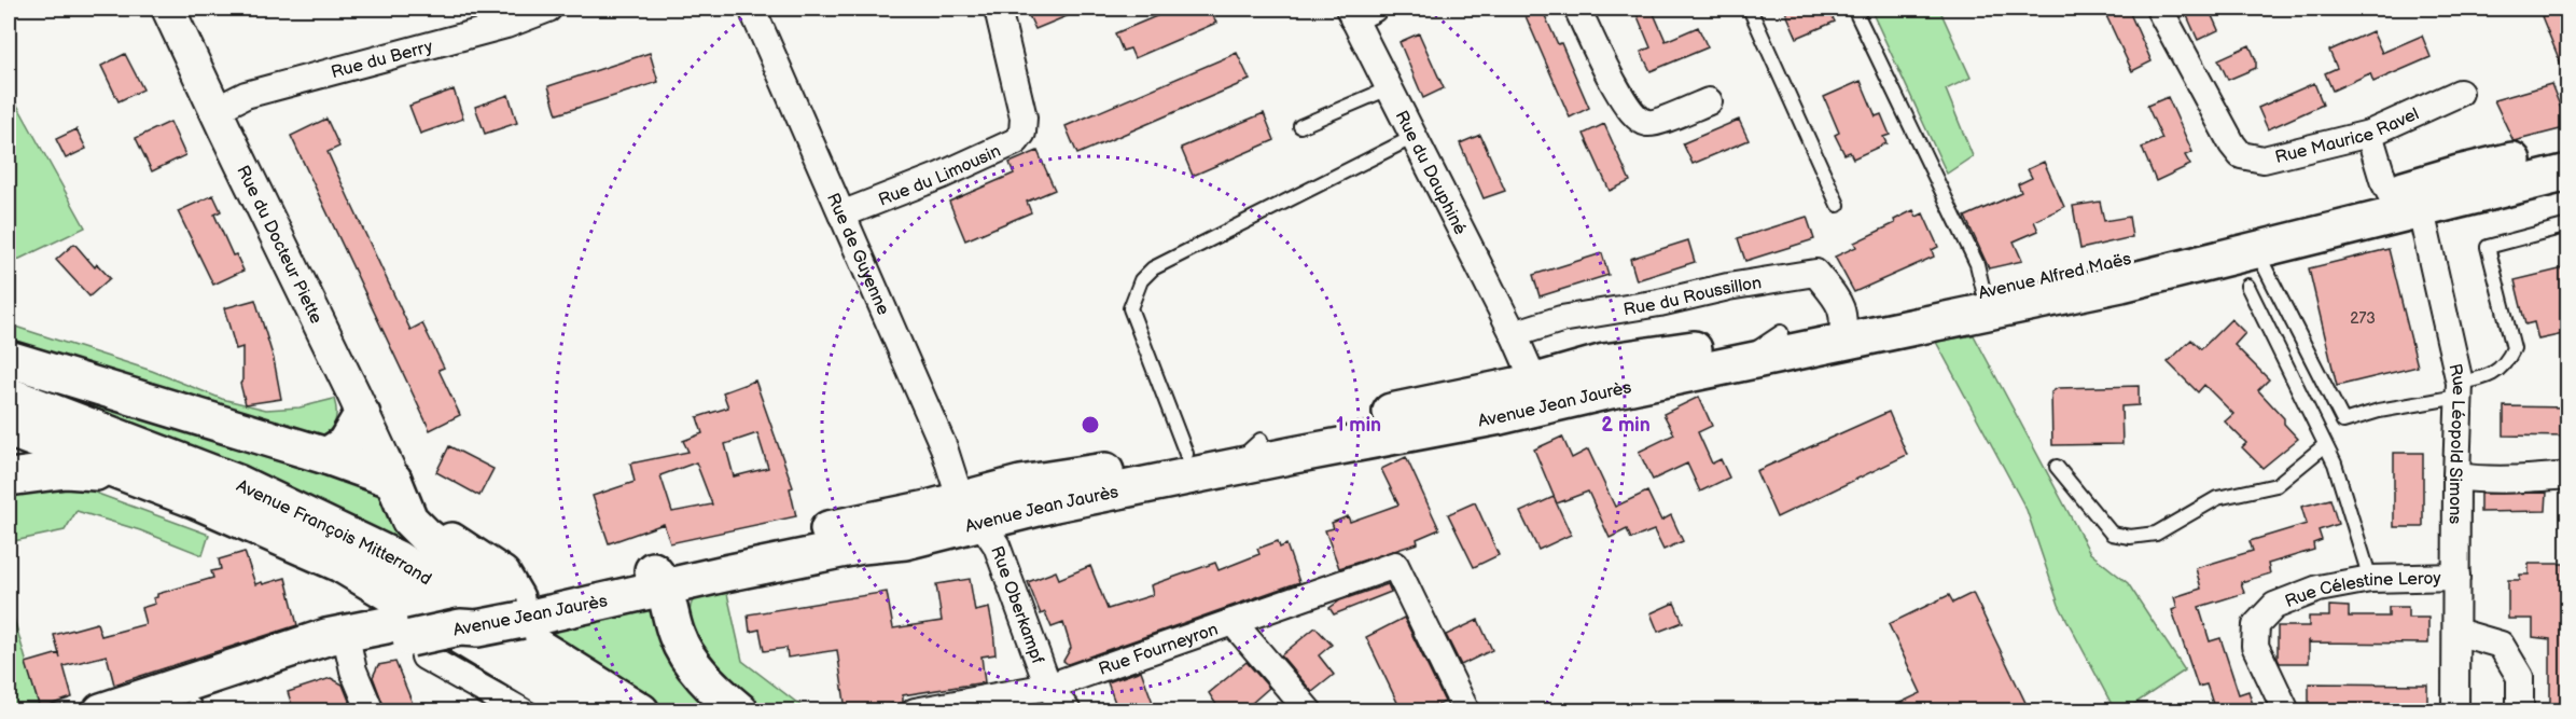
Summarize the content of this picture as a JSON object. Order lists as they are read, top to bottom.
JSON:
{
  "streets": {
    "main road": [
      "Rue du Docteur Piette",
      "Avenue Alfred Maës",
      "Avenue Jean Jaurès",
      "Avenue François Mitterrand"
    ],
    "street": [
      "Rue du Berry",
      "Rue Maurice Ravel",
      "Rue du Dauphiné",
      "Rue du Limousin",
      "Rue de Guyenne",
      "Rue du Roussillon",
      "Rue Léopold Simons",
      "Rue Célestine Leroy",
      "Rue Oberkampf",
      "Rue Fourneyron"
    ]
  },
  "crossings": [
    ["Rue du Berry", "Rue du Docteur Piette"],
    ["Rue Maurice Ravel", "Rue Léopold Simons"],
    ["Rue du Dauphiné", "Avenue Alfred Maës"],
    ["Rue du Dauphiné", "Rue du Roussillon"],
    ["Rue du Dauphiné", "Avenue Jean Jaurès"],
    ["Rue du Limousin", "Rue de Guyenne"],
    ["Rue du Docteur Piette", "Avenue Jean Jaurès"],
    ["Rue de Guyenne", "Avenue Jean Jaurès"],
    ["Rue de Guyenne", "Rue Oberkampf"],
    ["Avenue Alfred Maës", "Rue du Roussillon"],
    ["Avenue Alfred Maës", "Avenue Jean Jaurès"],
    ["Avenue Alfred Maës", "Rue Léopold Simons"],
    ["Rue du Roussillon", "Avenue Jean Jaurès"],
    ["Avenue Jean Jaurès", "Rue Oberkampf"],
    ["Rue Léopold Simons", "Rue Célestine Leroy"],
    ["Rue Oberkampf", "Rue Fourneyron"]
  ],
  "house_numbers": ["273"],
  "rings": ["1 min", "2 min"]
}
